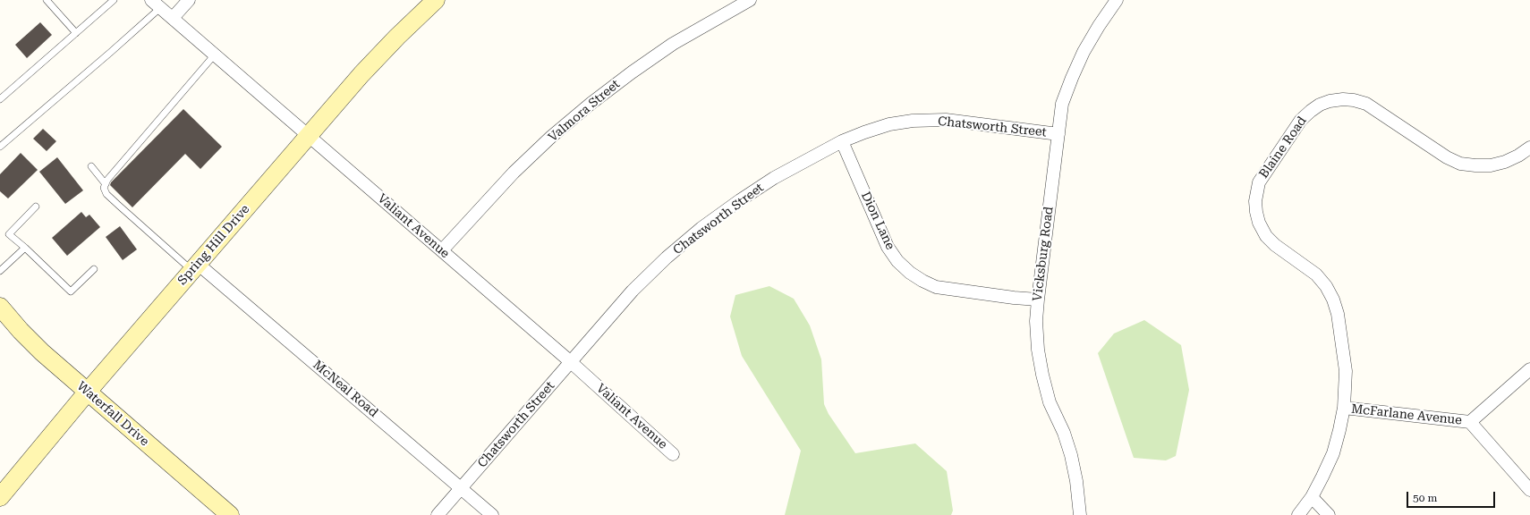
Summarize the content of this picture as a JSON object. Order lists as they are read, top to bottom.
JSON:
{
  "streets": {
    "main road": ["Spring Hill Drive", "Waterfall Drive"],
    "street": [
      "Valmora Street",
      "Chatsworth Street",
      "Blaine Road",
      "Dion Lane",
      "Valiant Avenue",
      "Vicksburg Road",
      "McNeal Road",
      "McFarlane Avenue"
    ]
  },
  "crossings": [
    ["Valmora Street", "Valiant Avenue"],
    ["Chatsworth Street", "Dion Lane"],
    ["Chatsworth Street", "Valiant Avenue"],
    ["Chatsworth Street", "Vicksburg Road"],
    ["Chatsworth Street", "McNeal Road"],
    ["Blaine Road", "McFarlane Avenue"],
    ["Dion Lane", "Vicksburg Road"],
    ["Valiant Avenue", "Spring Hill Drive"],
    ["Spring Hill Drive", "McNeal Road"],
    ["Spring Hill Drive", "Waterfall Drive"]
  ],
  "scale_bar": "50 m"
}
